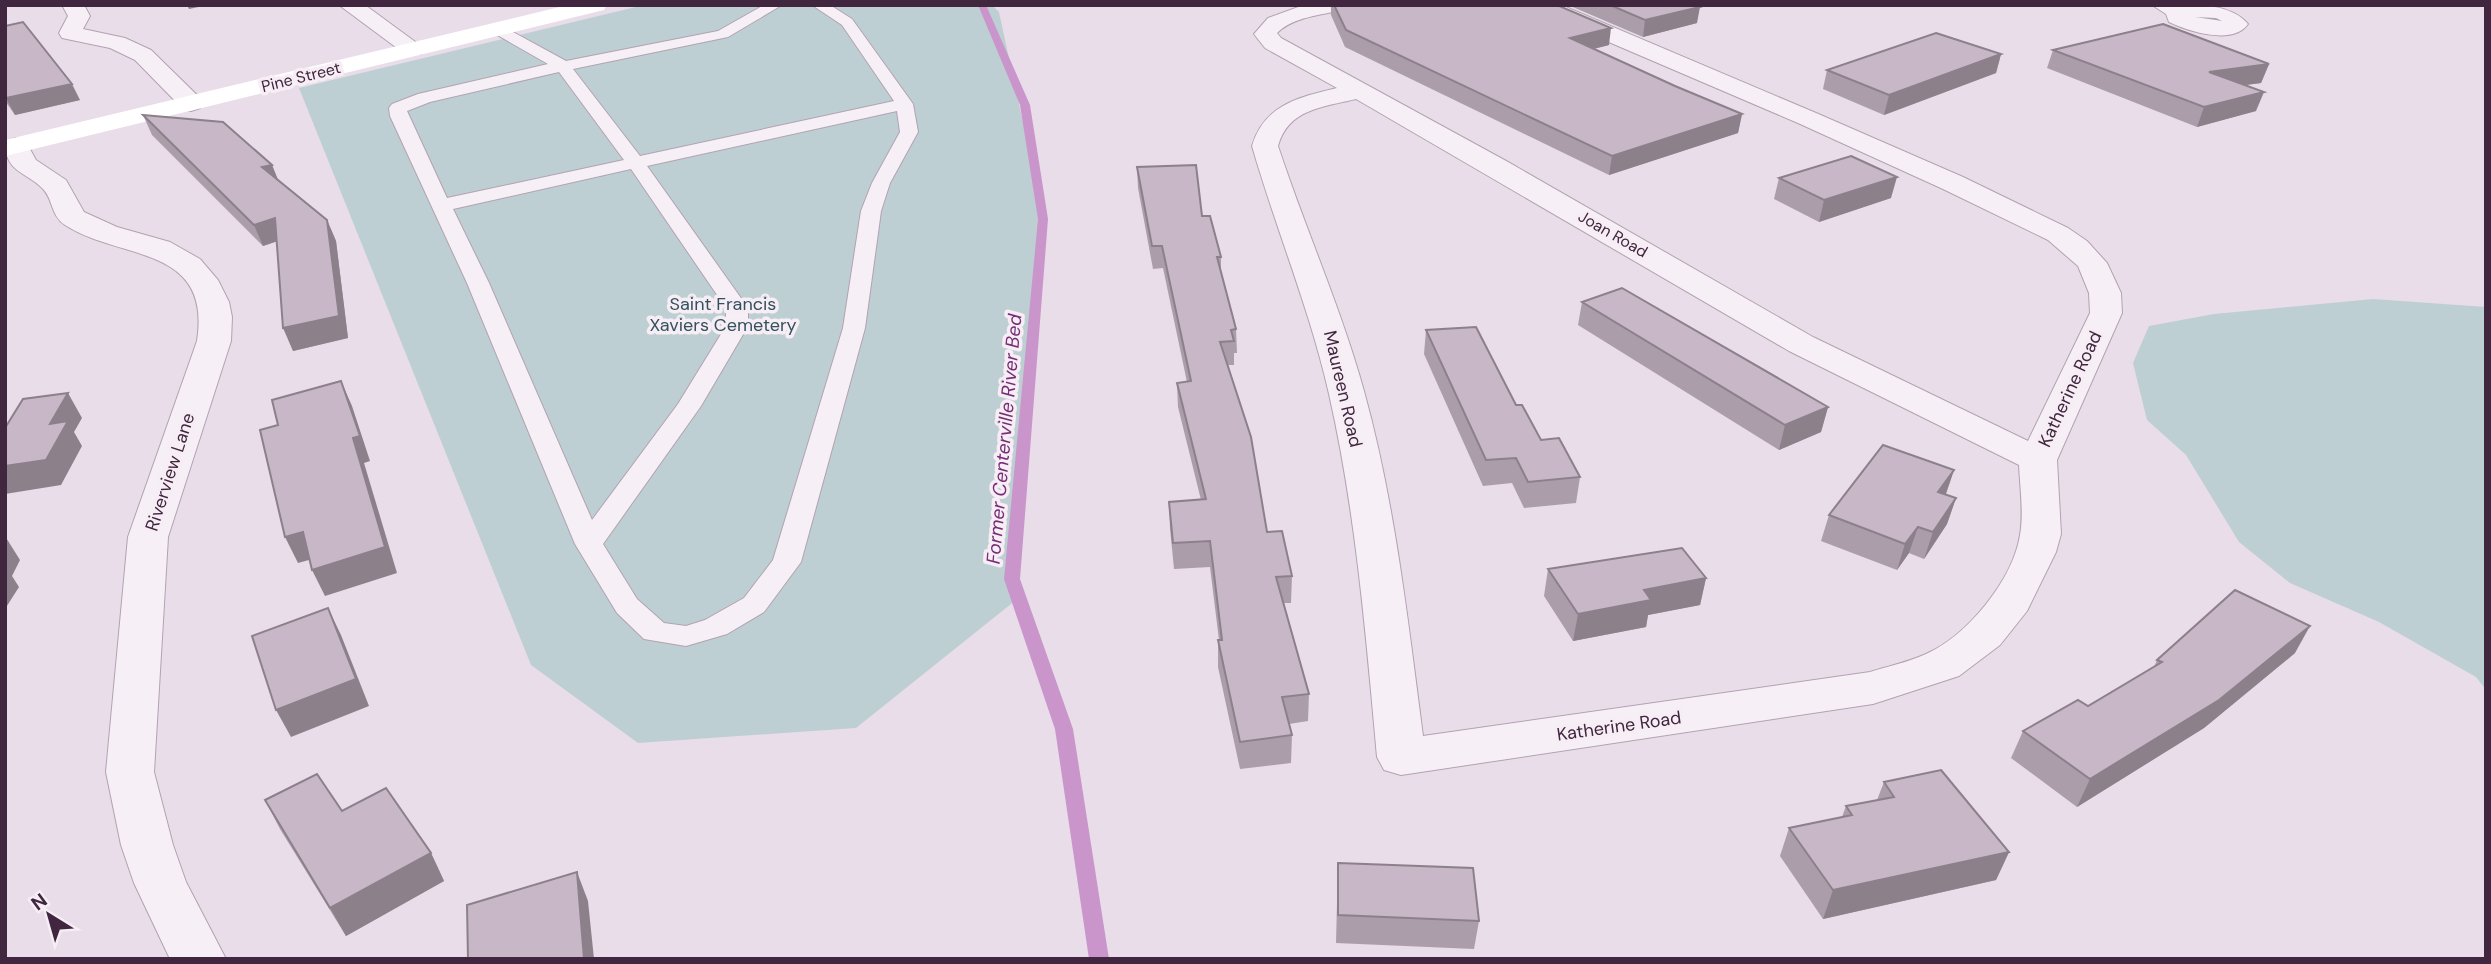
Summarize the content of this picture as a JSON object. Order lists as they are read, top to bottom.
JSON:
{
  "streets": {
    "main road": ["Pine Street"],
    "street": [
      "Joan Road",
      "Maureen Road",
      "Katherine Road",
      "Riverview Lane"
    ]
  },
  "crossings": [
    ["Pine Street", "Riverview Lane"],
    ["Joan Road", "Maureen Road"],
    ["Joan Road", "Katherine Road"],
    ["Maureen Road", "Katherine Road"]
  ],
  "water": ["Former Centerville River Bed"],
  "parks": ["Saint Francis Xaviers Cemetery"],
  "north": "top left"
}
